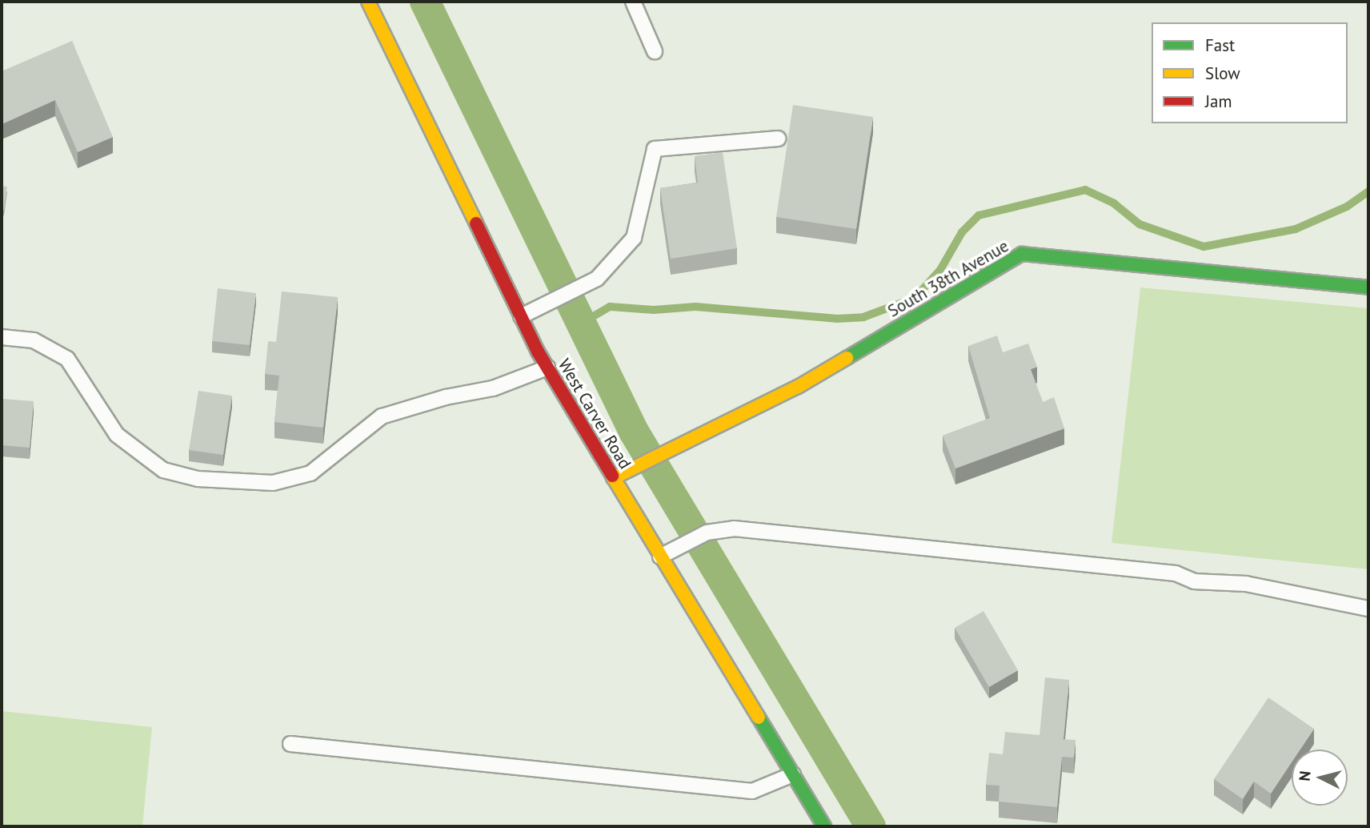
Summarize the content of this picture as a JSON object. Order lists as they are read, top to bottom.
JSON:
{
  "streets": {
    "street": ["South 38th Avenue", "West Carver Road"]
  },
  "crossings": [
    ["South 38th Avenue", "West Carver Road"]
  ],
  "legend": ["Fast", "Slow", "Jam"],
  "north": "left"
}
